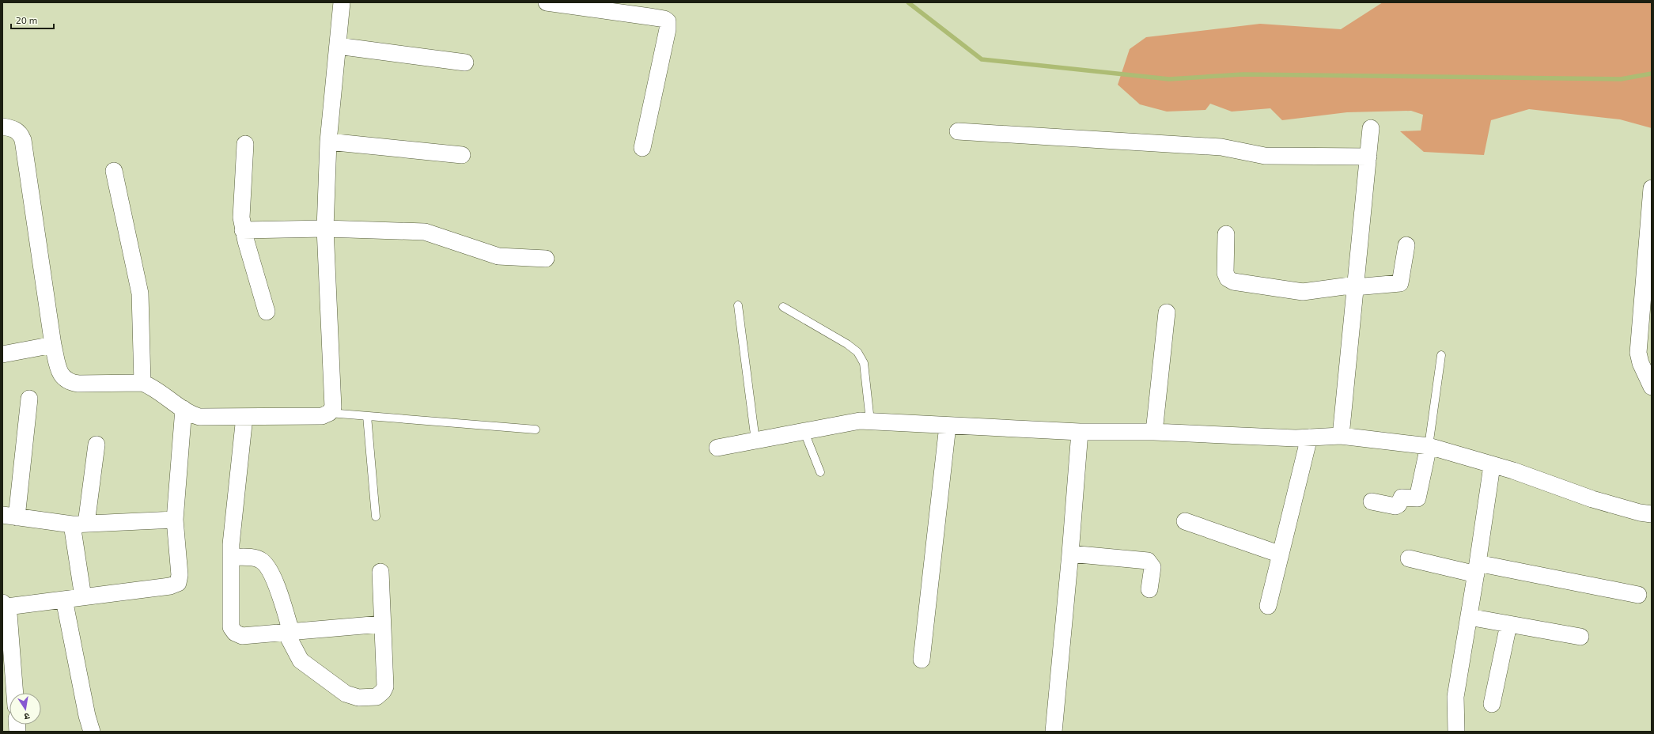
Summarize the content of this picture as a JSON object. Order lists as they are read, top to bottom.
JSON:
{
  "scale_bar": "20 m",
  "north": "bottom"
}
